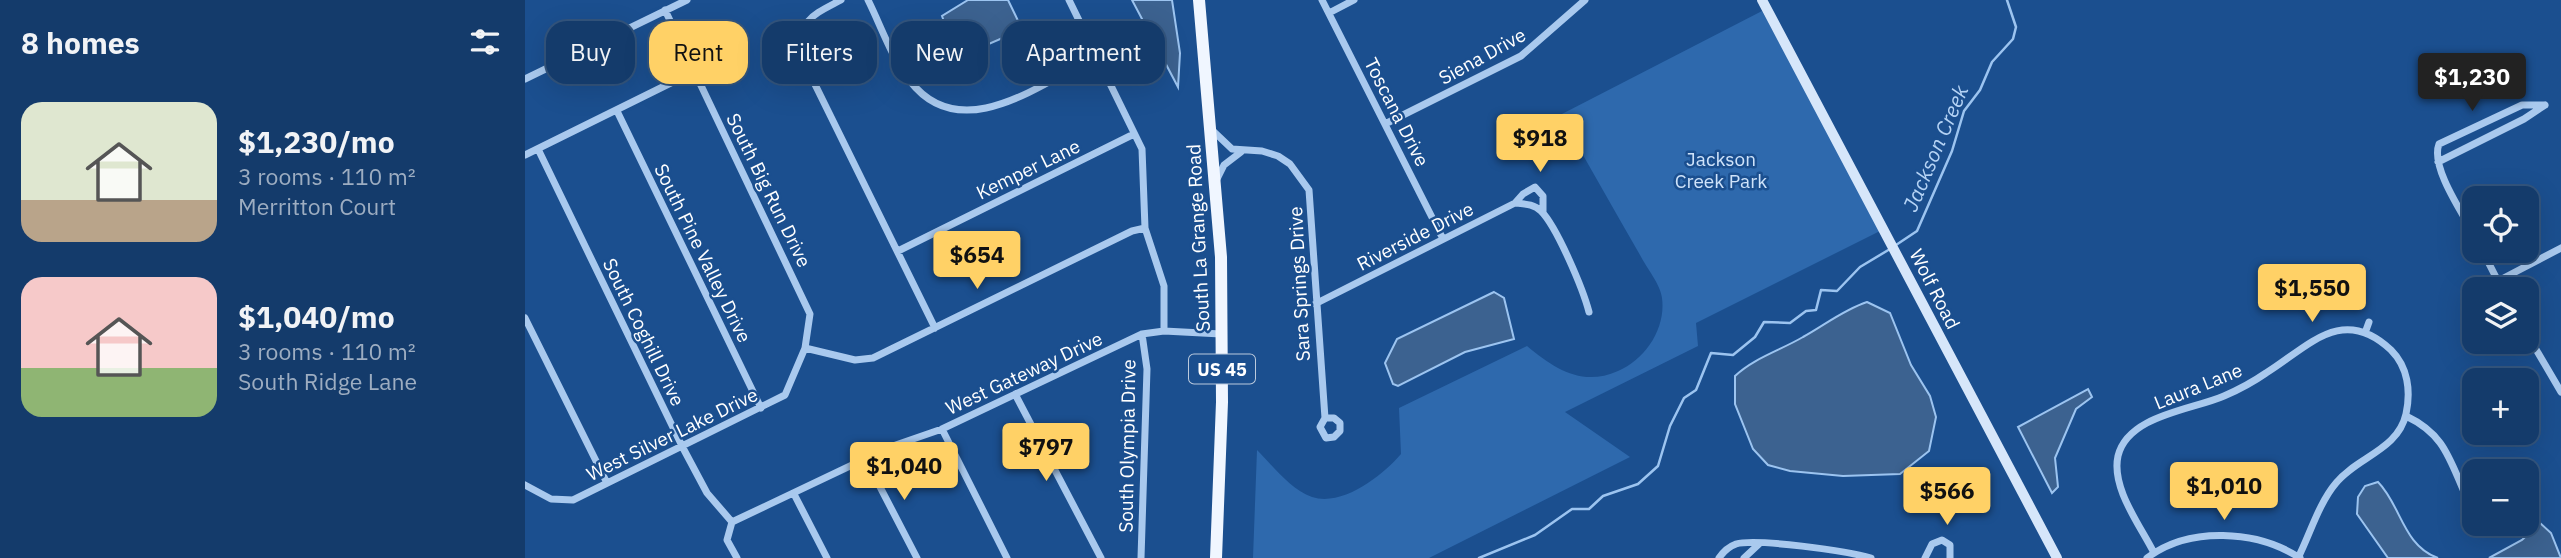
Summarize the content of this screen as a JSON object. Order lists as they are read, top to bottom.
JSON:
{
  "streets": {
    "main road": ["South La Grange Road", "Wolf Road", "US 45"],
    "street": [
      "Siena Drive",
      "Toscana Drive",
      "Kemper Lane",
      "South Big Run Drive",
      "Riverside Drive",
      "South Pine Valley Drive",
      "Sara Springs Drive",
      "South Coghill Drive",
      "West Gateway Drive",
      "Laura Lane",
      "West Silver Lake Drive",
      "South Olympia Drive"
    ]
  },
  "crossings": [
    ["Siena Drive", "Toscana Drive"],
    ["Toscana Drive", "Riverside Drive"],
    ["South Big Run Drive", "West Silver Lake Drive"],
    ["Riverside Drive", "Sara Springs Drive"],
    ["South La Grange Road", "West Gateway Drive"],
    ["South Pine Valley Drive", "West Silver Lake Drive"],
    ["South Coghill Drive", "West Gateway Drive"],
    ["South Coghill Drive", "West Silver Lake Drive"],
    ["West Gateway Drive", "South Olympia Drive"]
  ],
  "water": ["Jackson Creek"],
  "parks": ["Jackson Creek Park"],
  "page": {
    "heading": "8 homes",
    "chip": [
      "Buy",
      "Rent",
      "Filters",
      "New",
      "Apartment"
    ],
    "price": [
      "$1,230",
      "$918",
      "$654",
      "$1,550",
      "$797",
      "$1,040",
      "$1,010",
      "$566"
    ],
    "list": [
      {
        "name": "$1,230/mo",
        "note": "3 rooms · 110 m² · Merritton Court"
      },
      {
        "name": "$1,040/mo",
        "note": "3 rooms · 110 m² · South Ridge Lane"
      }
    ],
    "map_buttons": ["+", "−"]
  }
}
